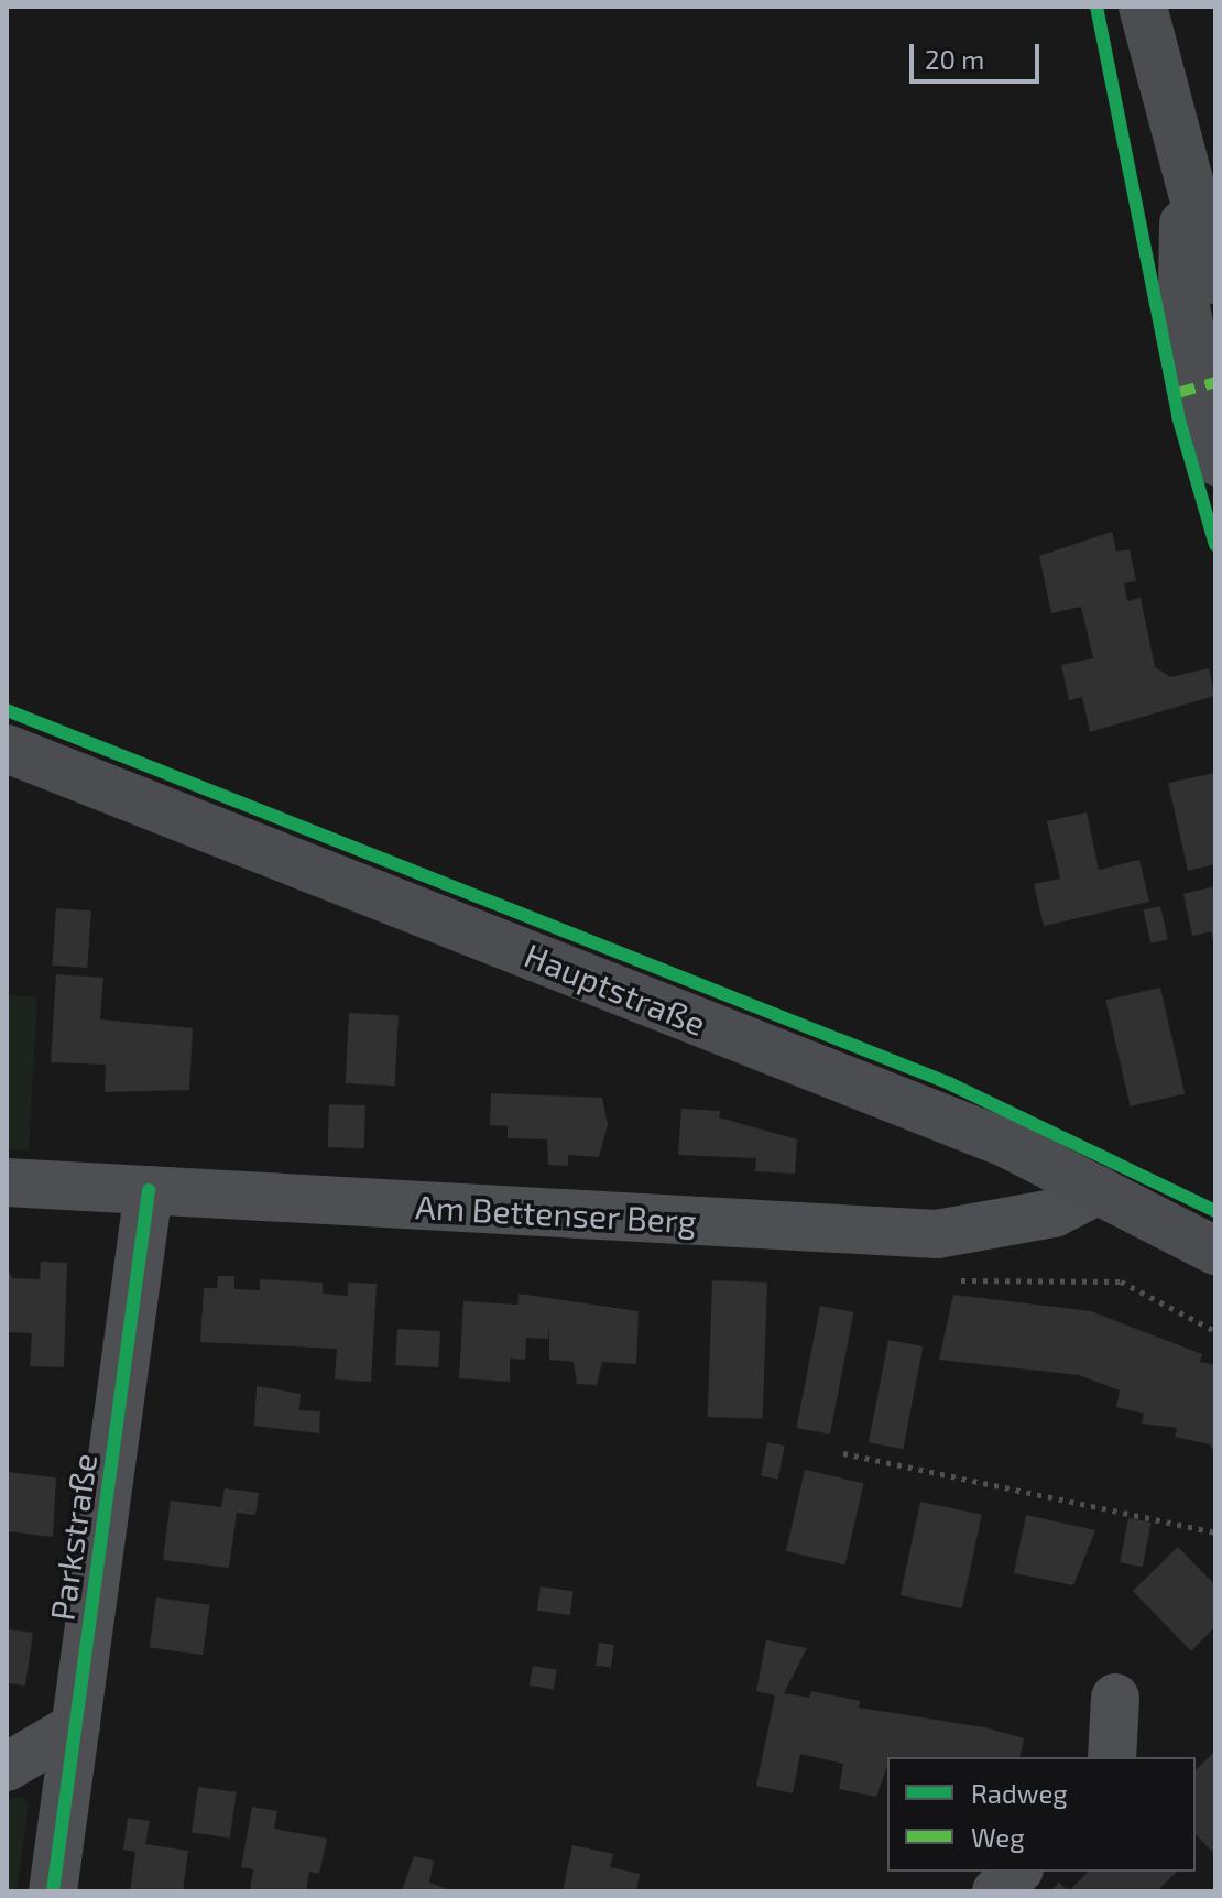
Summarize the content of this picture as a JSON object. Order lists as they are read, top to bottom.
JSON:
{
  "streets": {
    "street": ["Hauptstraße", "Am Bettenser Berg", "Parkstraße"]
  },
  "crossings": [
    ["Hauptstraße", "Am Bettenser Berg"],
    ["Am Bettenser Berg", "Parkstraße"]
  ],
  "legend": ["Radweg", "Weg"],
  "scale_bar": "20 m"
}
